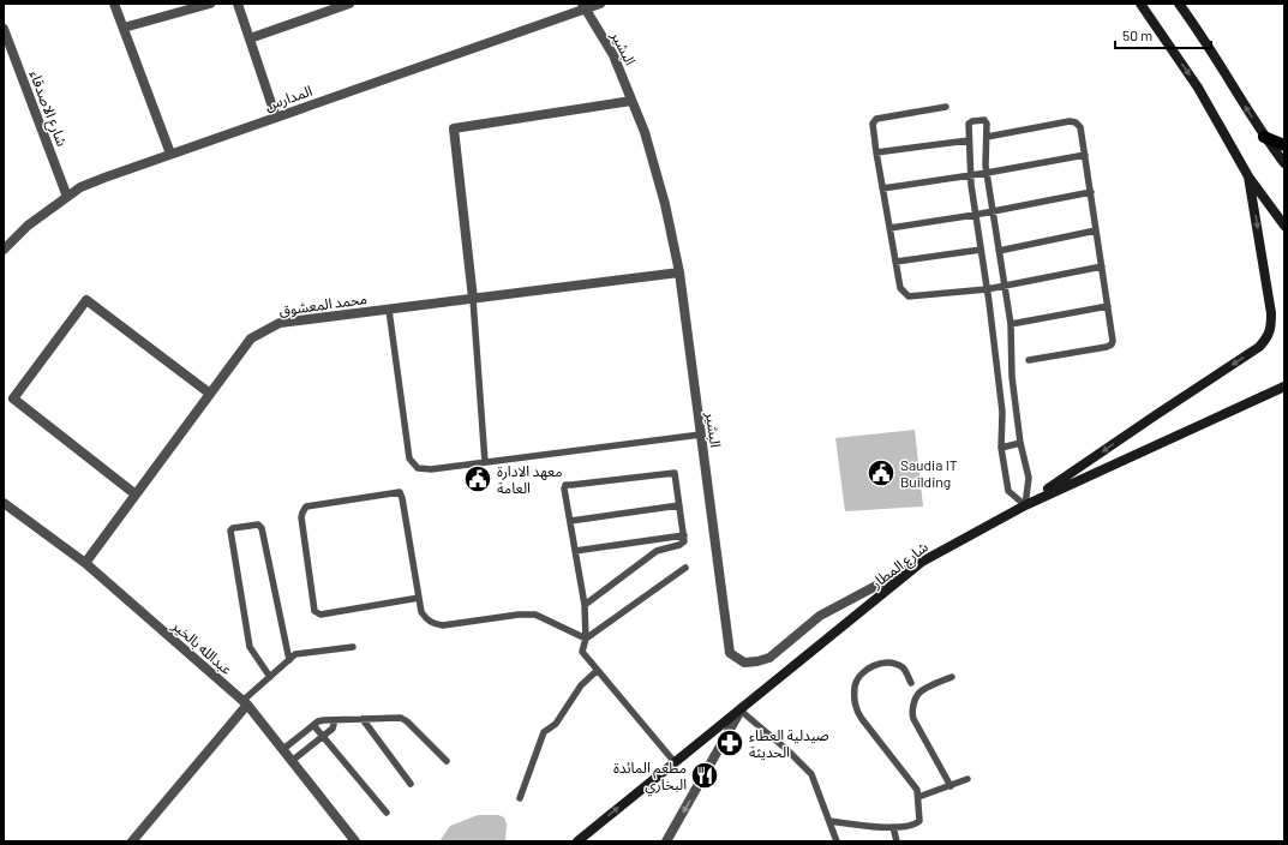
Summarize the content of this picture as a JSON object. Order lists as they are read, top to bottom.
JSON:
{
  "streets": {
    "main road": ["شارع المطار"],
    "street": [
      "البشير",
      "المدارس",
      "شارع الاصدقاء",
      "محمد المعشوق",
      "عبدالله بالخير"
    ]
  },
  "crossings": [
    ["البشير", "المدارس"],
    ["البشير", "محمد المعشوق"],
    ["البشير", "شارع المطار"],
    ["المدارس", "شارع الاصدقاء"],
    ["محمد المعشوق", "عبدالله بالخير"]
  ],
  "places": {
    "public building": ["Saudia IT Building", "معهد الادارة العامة"],
    "pharmacy": ["صيدلية العطاء الحديثة"],
    "restaurant": ["مطعم المائدة البخاري"]
  },
  "scale_bar": "50 m"
}
